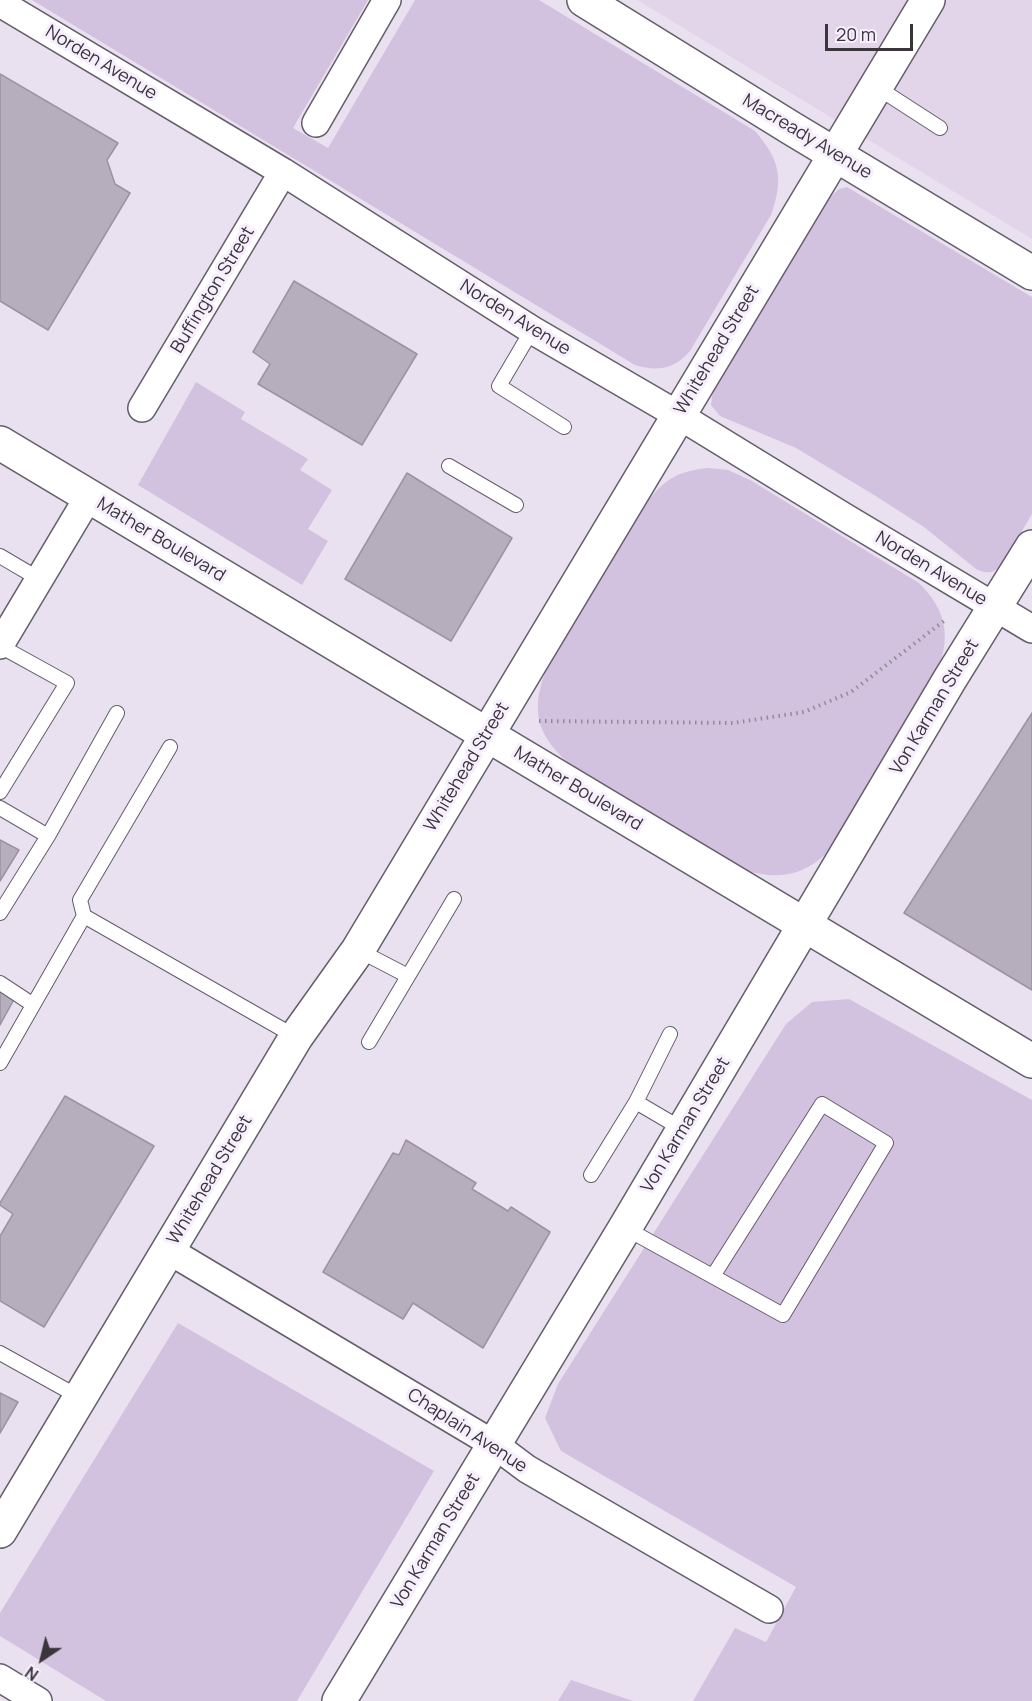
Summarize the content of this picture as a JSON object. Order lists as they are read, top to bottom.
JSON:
{
  "streets": {
    "street": [
      "Norden Avenue",
      "Macready Avenue",
      "Buffington Street",
      "Whitehead Street",
      "Mather Boulevard",
      "Von Karman Street",
      "Chaplain Avenue"
    ]
  },
  "crossings": [
    ["Norden Avenue", "Buffington Street"],
    ["Norden Avenue", "Whitehead Street"],
    ["Norden Avenue", "Von Karman Street"],
    ["Macready Avenue", "Whitehead Street"],
    ["Whitehead Street", "Mather Boulevard"],
    ["Whitehead Street", "Chaplain Avenue"],
    ["Mather Boulevard", "Von Karman Street"],
    ["Von Karman Street", "Chaplain Avenue"]
  ],
  "scale_bar": "20 m",
  "north": "bottom left"
}
